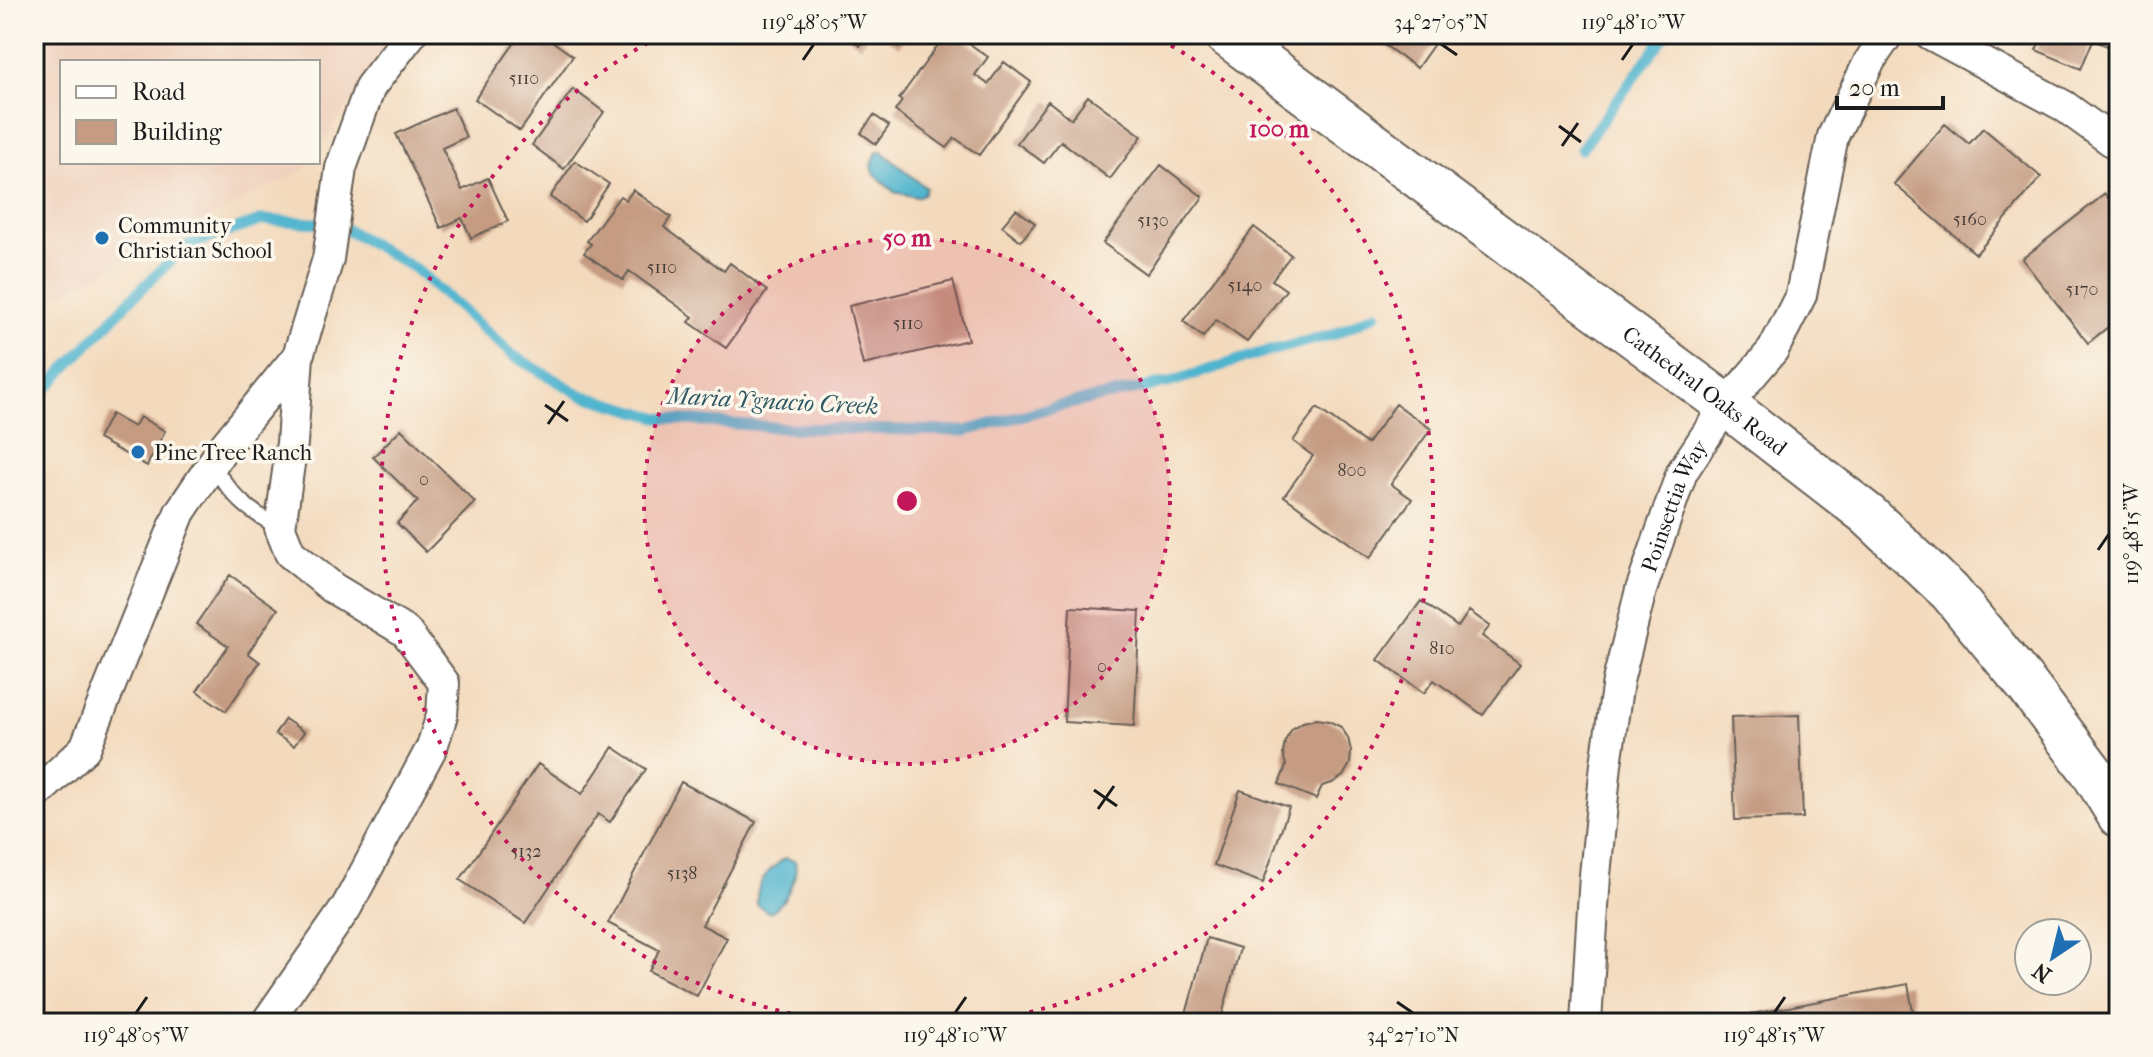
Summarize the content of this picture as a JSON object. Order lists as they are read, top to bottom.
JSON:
{
  "streets": {
    "main road": ["Cathedral Oaks Road"],
    "street": ["Poinsettia Way"]
  },
  "crossings": [
    ["Cathedral Oaks Road", "Poinsettia Way"]
  ],
  "water": ["Maria Ygnacio Creek"],
  "places": ["Community Christian School", "Pine Tree Ranch"],
  "house_numbers": [
    "5110",
    "5160",
    "5130",
    "5110",
    "5140",
    "5170",
    "5110",
    "800",
    "0",
    "810",
    "0",
    "5132",
    "5138"
  ],
  "legend": ["Road", "Building"],
  "scale_bar": "20 m",
  "north": "bottom left",
  "coordinates": [
    "119°48'05\"W",
    "34°27'05\"N",
    "119°48'10\"W",
    "119°48'15\"W",
    "34°27'10\"N"
  ],
  "rings": ["100 m", "50 m"]
}
